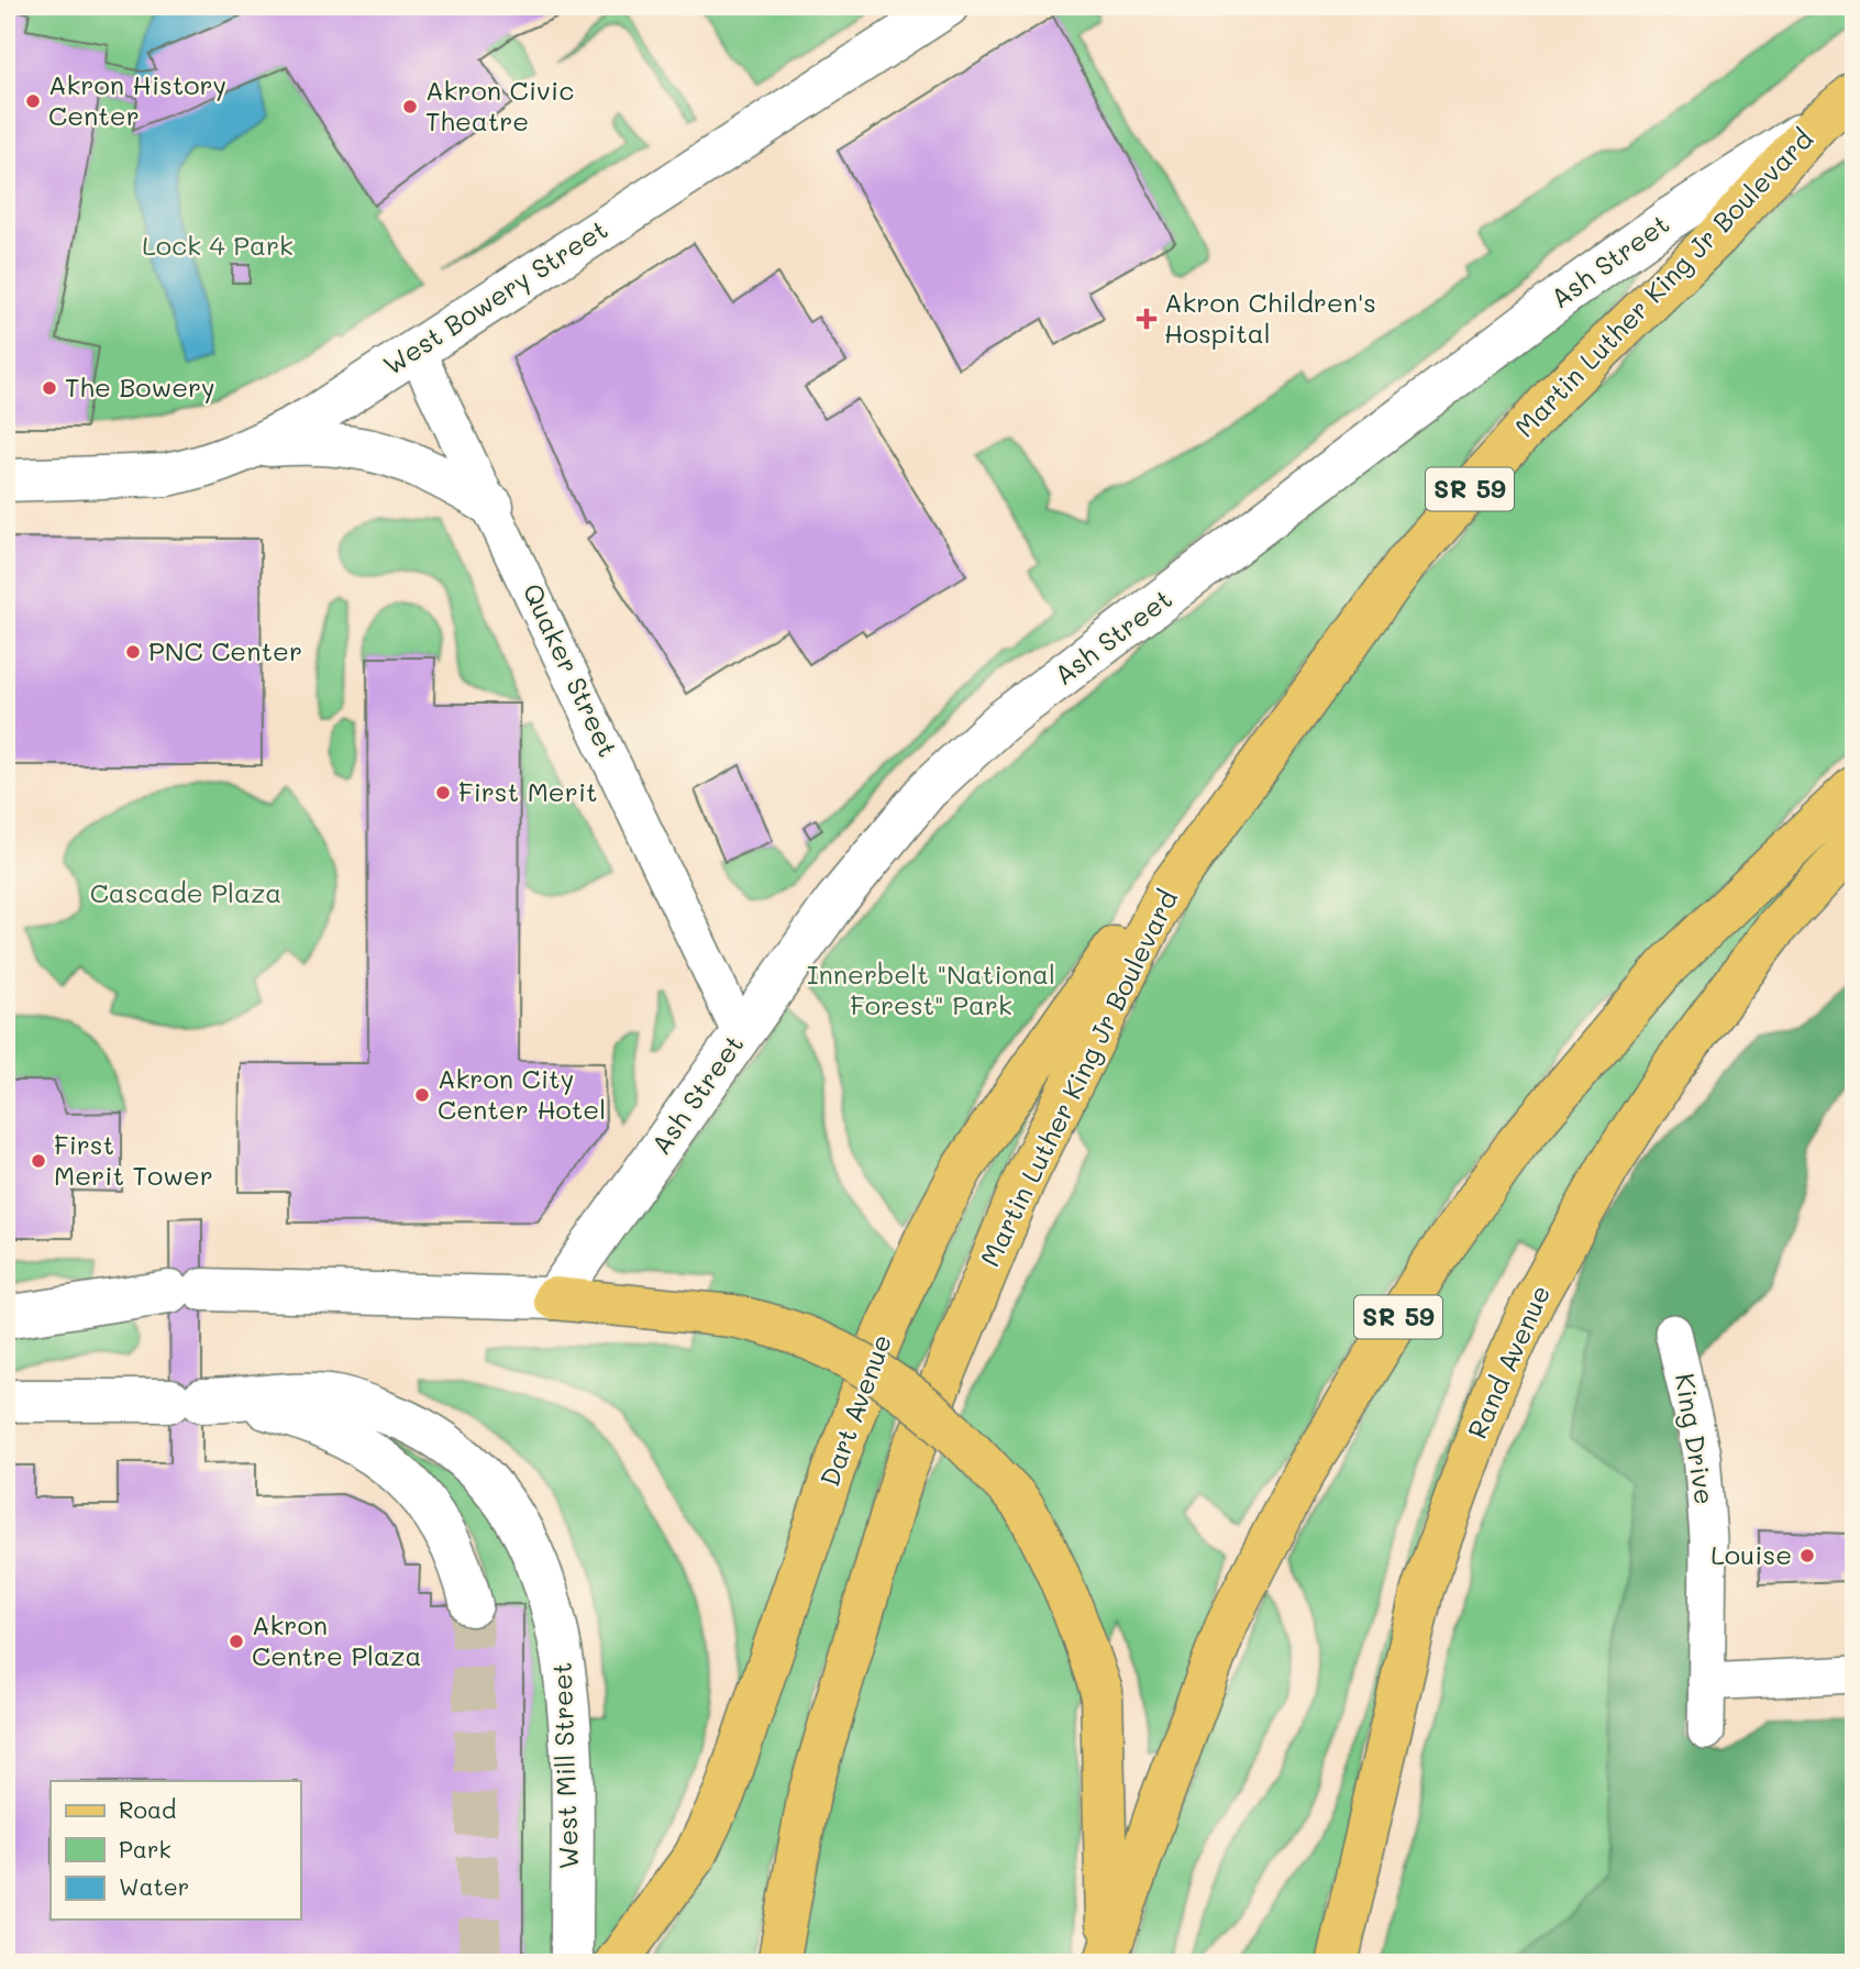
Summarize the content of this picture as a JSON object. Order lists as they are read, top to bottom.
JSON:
{
  "streets": {
    "main road": [
      "Martin Luther King Jr Boulevard",
      "SR 59",
      "Rand Avenue",
      "Dart Avenue"
    ],
    "street": [
      "Ash Street",
      "West Bowery Street",
      "Quaker Street",
      "King Drive",
      "West Mill Street"
    ]
  },
  "crossings": [
    ["Ash Street", "Martin Luther King Jr Boulevard"],
    ["Ash Street", "Quaker Street"],
    ["Martin Luther King Jr Boulevard", "Dart Avenue"],
    ["West Bowery Street", "Quaker Street"]
  ],
  "parks": ["Lock 4 Park", "Cascade Plaza", "Innerbelt \"National Forest\" Park"],
  "places": {
    "other": [
      "Akron History Center",
      "Akron Civic Theatre",
      "The Bowery",
      "PNC Center",
      "First Merit",
      "Akron City Center Hotel",
      "First Merit Tower",
      "Louise",
      "Akron Centre Plaza"
    ],
    "health": ["Akron Children's Hospital"]
  },
  "legend": ["Road", "Park", "Water"]
}
